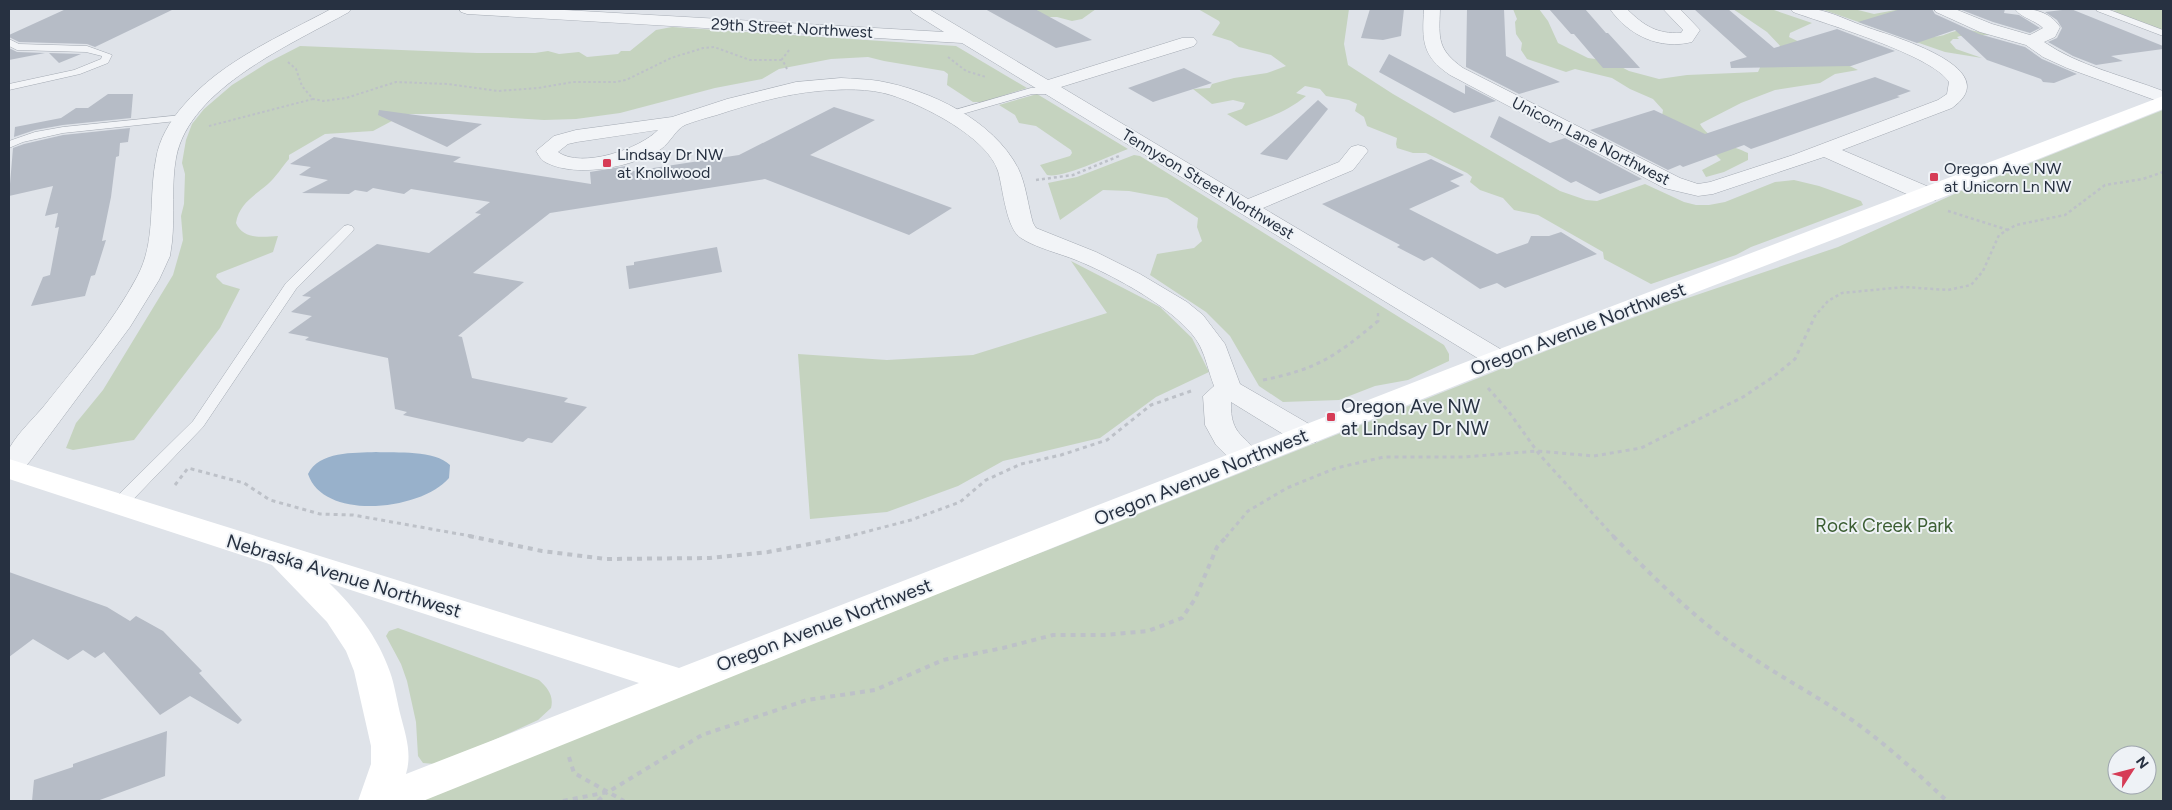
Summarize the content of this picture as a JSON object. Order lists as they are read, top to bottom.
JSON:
{
  "streets": {
    "street": [
      "29th Street Northwest",
      "Unicorn Lane Northwest",
      "Tennyson Street Northwest",
      "Oregon Avenue Northwest",
      "Nebraska Avenue Northwest"
    ]
  },
  "crossings": [
    ["29th Street Northwest", "Tennyson Street Northwest"],
    ["Tennyson Street Northwest", "Oregon Avenue Northwest"],
    ["Oregon Avenue Northwest", "Nebraska Avenue Northwest"]
  ],
  "parks": ["Rock Creek Park"],
  "places": {
    "transit": ["Lindsay Dr NW at Knollwood", "Oregon Ave NW at Unicorn Ln NW", "Oregon Ave NW at Lindsay Dr NW"]
  },
  "north": "top right"
}
